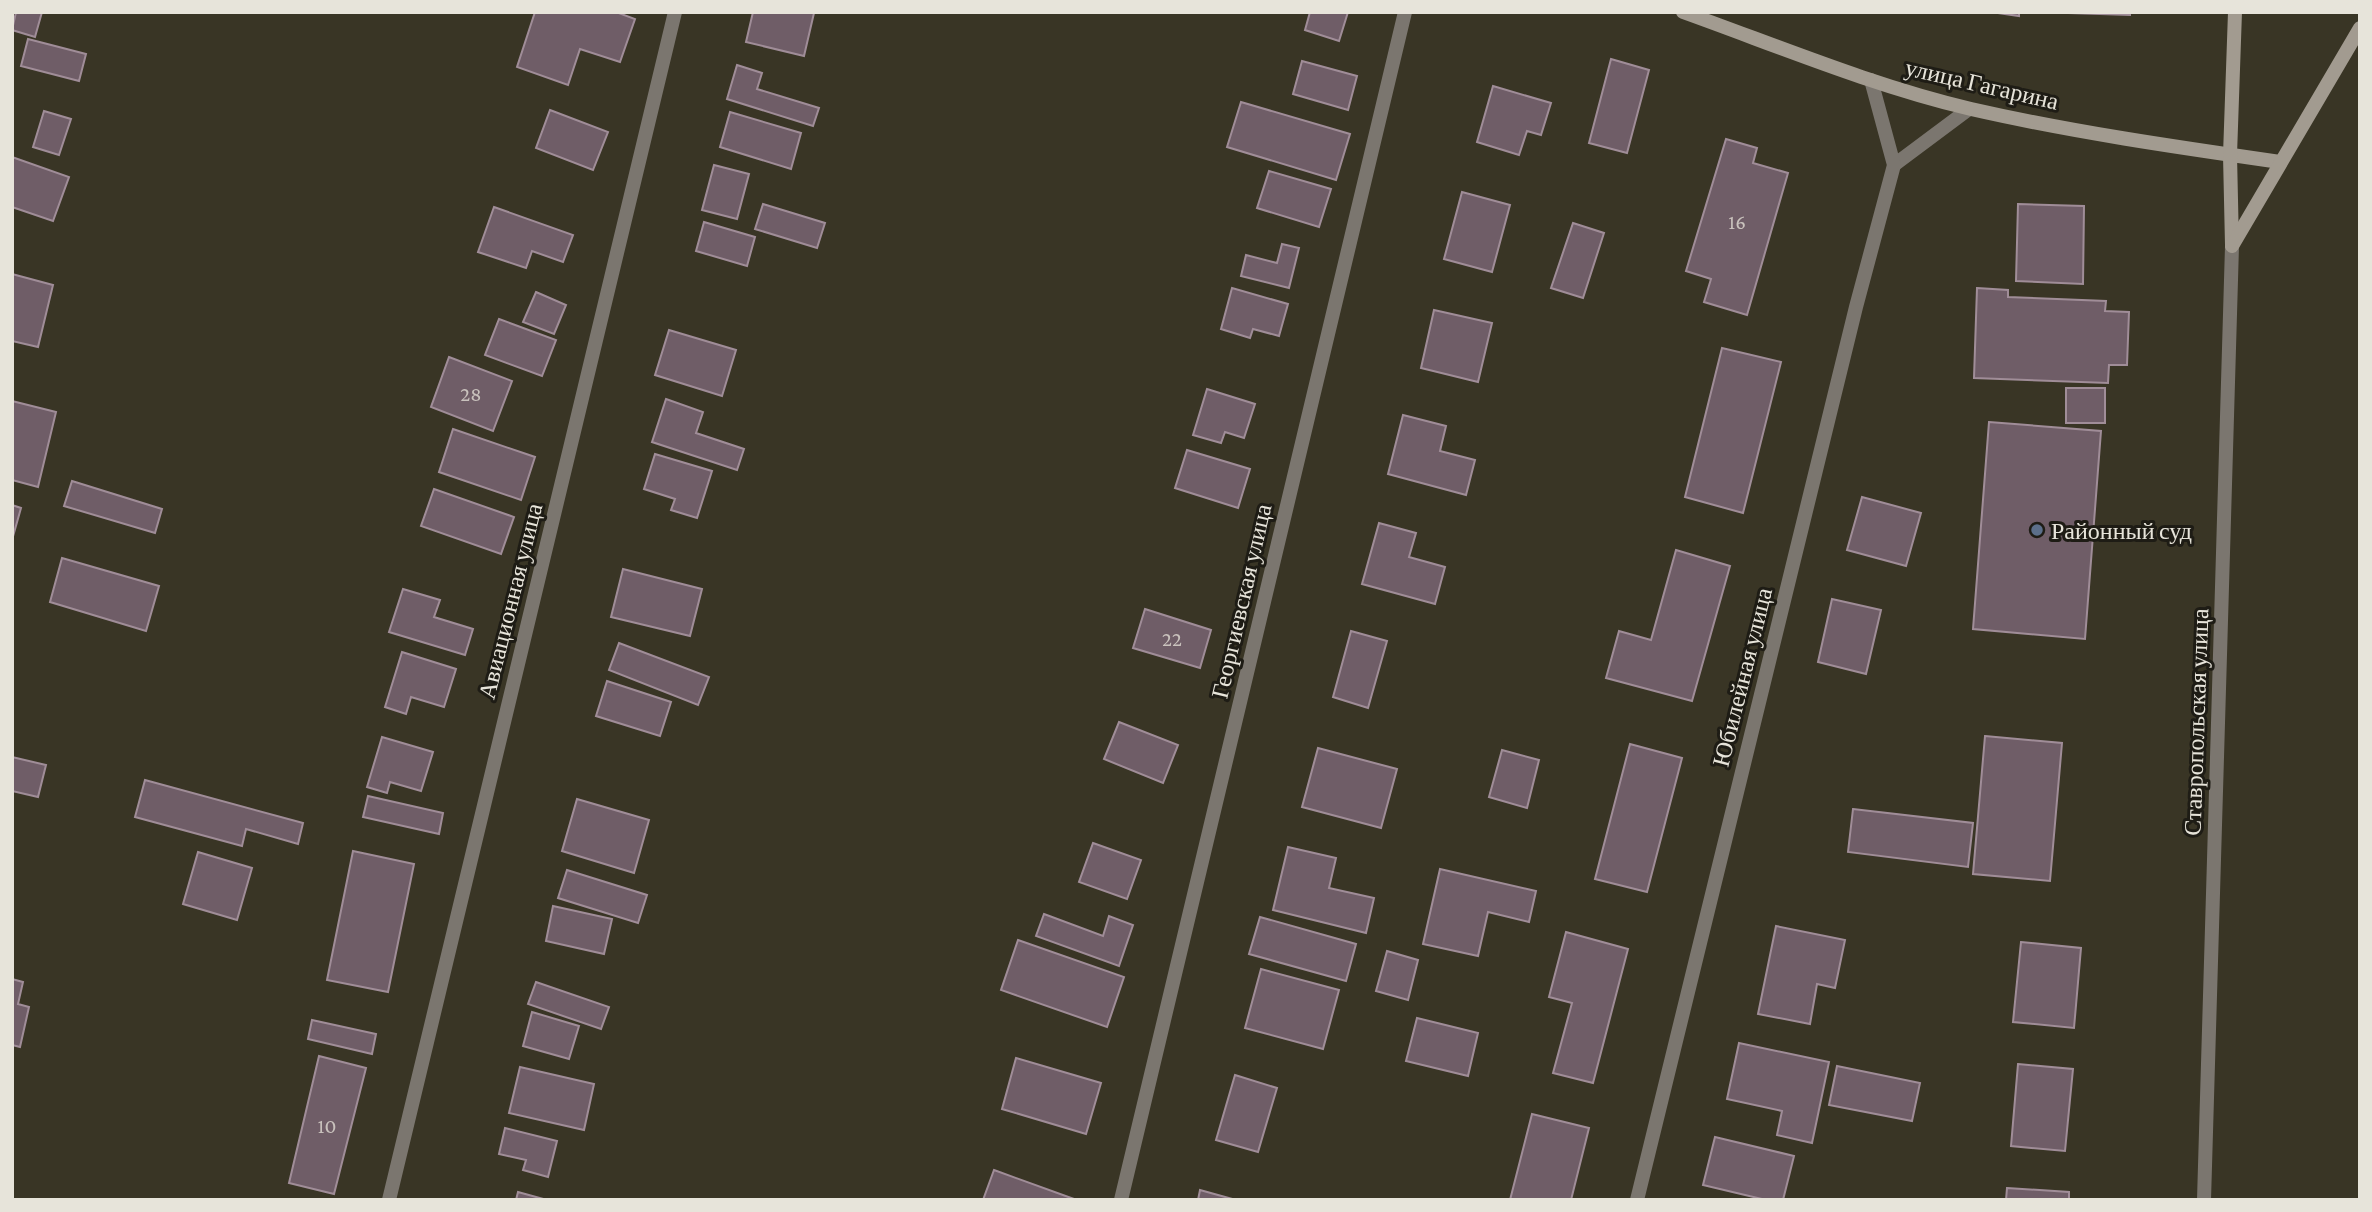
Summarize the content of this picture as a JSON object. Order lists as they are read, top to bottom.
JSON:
{
  "streets": {
    "main road": ["улица Гагарина", "Ставропольская улица"],
    "street": ["Авиационная улица", "Георгиевская улица", "Юбилейная улица"]
  },
  "crossings": [
    ["улица Гагарина", "Ставропольская улица"]
  ],
  "places": ["Районный суд"],
  "house_numbers": [
    "16",
    "28",
    "22",
    "10"
  ]
}
